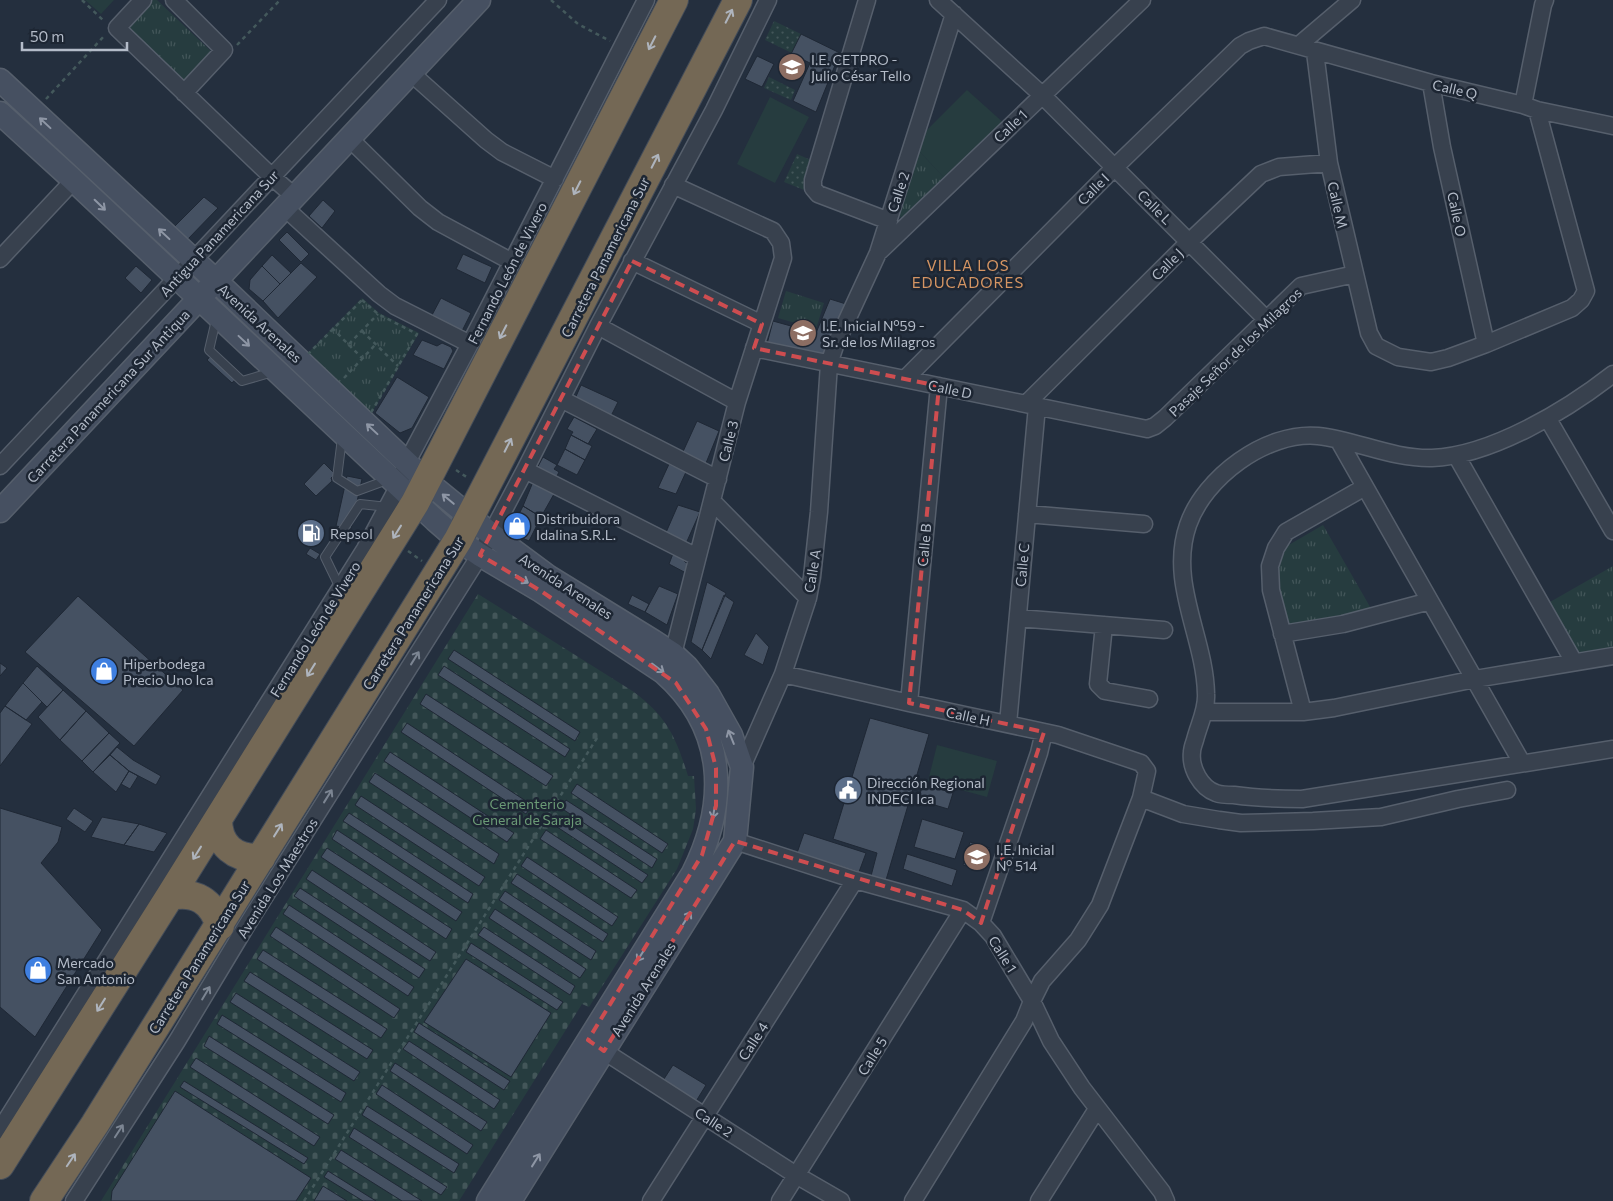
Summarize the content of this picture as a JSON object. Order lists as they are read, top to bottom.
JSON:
{
  "streets": {
    "highway": ["Carretera Panamericana Sur"],
    "street": [
      "Calle Q",
      "Calle 1",
      "Calle I",
      "Calle 2",
      "Calle M",
      "Calle L",
      "Calle O",
      "Antigua Panamericana Sur",
      "Calle J",
      "Fernando León de Vivero",
      "Avenida Arenales",
      "Pasaje Señor de los Milagros",
      "Calle D",
      "Carretera Panamericana Sur Antiqua",
      "Calle 3",
      "Calle B",
      "Calle C",
      "Calle A",
      "Calle H",
      "Avenida Los Maestros",
      "Calle 4",
      "Calle 5"
    ]
  },
  "crossings": [
    ["Calle Q", "Calle I"],
    ["Calle Q", "Calle M"],
    ["Calle Q", "Calle O"],
    ["Calle 1", "Calle 2"],
    ["Calle 1", "Calle L"],
    ["Calle 1", "Avenida Arenales"],
    ["Calle 1", "Calle 4"],
    ["Calle 1", "Calle 5"],
    ["Calle I", "Calle L"],
    ["Calle I", "Calle D"],
    ["Calle 2", "Calle L"],
    ["Calle 2", "Avenida Arenales"],
    ["Calle 2", "Calle D"],
    ["Calle 2", "Calle A"],
    ["Calle 2", "Calle 4"],
    ["Calle 2", "Calle 5"],
    ["Calle M", "Calle O"],
    ["Calle M", "Calle J"],
    ["Calle M", "Pasaje Señor de los Milagros"],
    ["Calle L", "Calle J"],
    ["Calle L", "Pasaje Señor de los Milagros"],
    ["Antigua Panamericana Sur", "Avenida Arenales"],
    ["Carretera Panamericana Sur", "Avenida Arenales"],
    ["Carretera Panamericana Sur", "Calle 3"],
    ["Carretera Panamericana Sur", "Avenida Los Maestros"],
    ["Calle J", "Calle D"],
    ["Calle J", "Calle C"],
    ["Fernando León de Vivero", "Avenida Arenales"],
    ["Avenida Arenales", "Carretera Panamericana Sur Antiqua"],
    ["Avenida Arenales", "Calle 3"],
    ["Avenida Arenales", "Calle A"],
    ["Avenida Arenales", "Avenida Los Maestros"],
    ["Pasaje Señor de los Milagros", "Calle D"],
    ["Calle D", "Calle 3"],
    ["Calle D", "Calle B"],
    ["Calle D", "Calle C"],
    ["Calle D", "Calle A"],
    ["Calle B", "Calle H"],
    ["Calle C", "Calle H"],
    ["Calle A", "Calle H"]
  ],
  "one_way": ["Avenida Los Maestros"],
  "districts": ["VILLA LOS EDUCADORES"],
  "parks": ["Cementerio General de Saraja"],
  "places": {
    "school or university": ["I.E. CETPRO - Julio César Tello", "I.E. Inicial Nº59 - Sr. de los Milagros", "I.E. Inicial Nº 514"],
    "shop": ["Distribuidora Idalina S.R.L.", "Hiperbodega Precio Uno Ica", "Mercado San Antonio"],
    "fuel station": ["Repsol"],
    "public building": ["Dirección Regional INDECI Ica"]
  },
  "scale_bar": "50 m"
}
